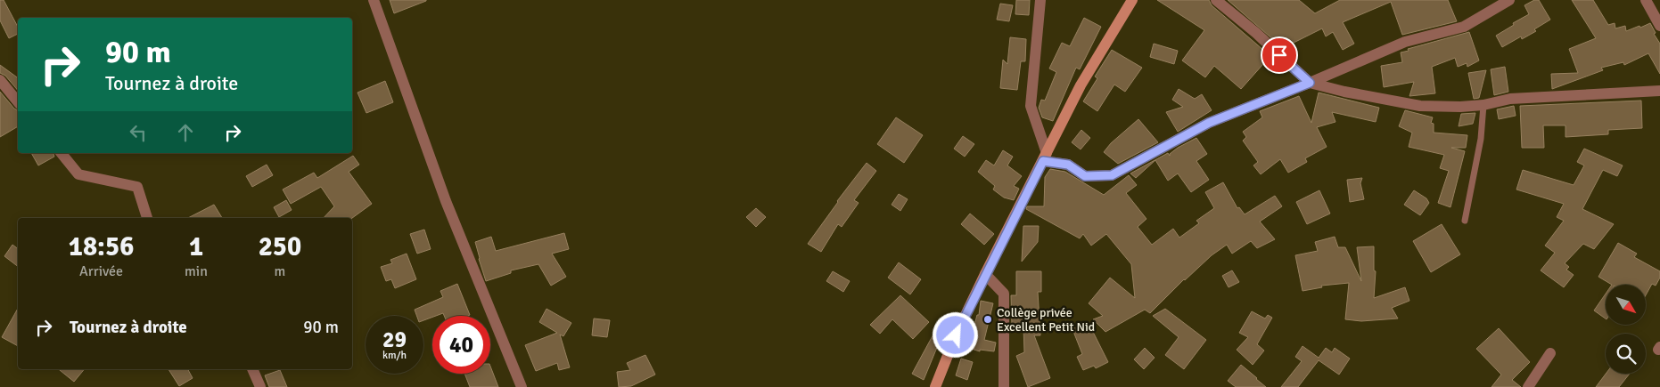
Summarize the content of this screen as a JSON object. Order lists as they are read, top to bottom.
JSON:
{
  "places": ["Collège privée Excellent Petit Nid"],
  "north": "bottom right",
  "page": {
    "turn": ["90 m", "Tournez à droite"],
    "eta": [
      "18:56",
      "Arrivée",
      "1",
      "min",
      "250",
      "m"
    ],
    "list": [
      {
        "name": "Tournez à droite",
        "value": "90 m"
      }
    ],
    "speed": "29 km/h",
    "limit": "40"
  }
}
